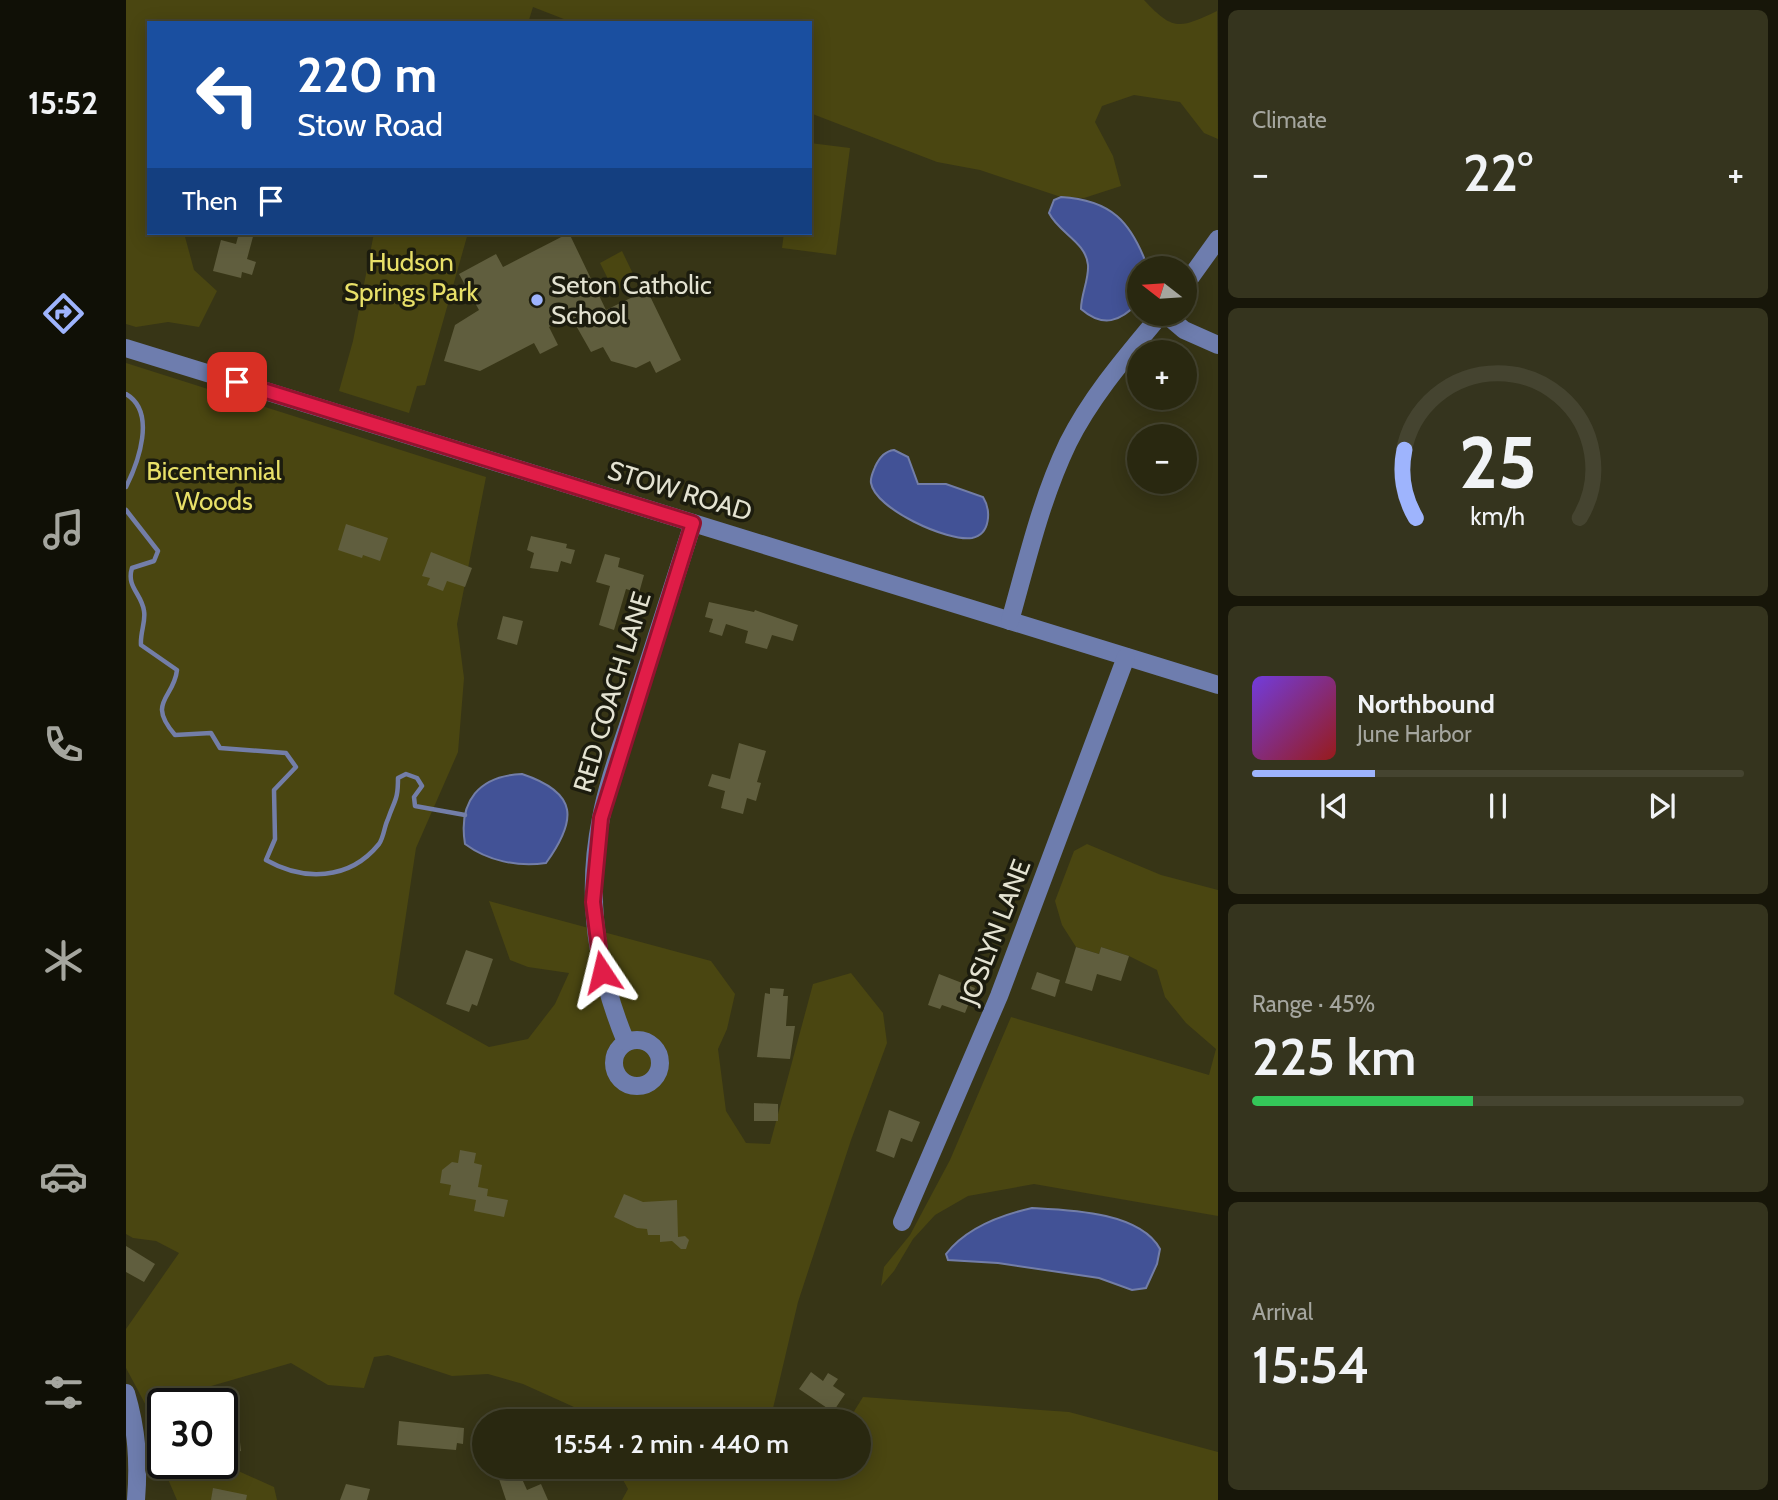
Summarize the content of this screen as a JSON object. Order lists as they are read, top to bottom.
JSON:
{
  "streets": {
    "street": ["STOW ROAD", "RED COACH LANE", "JOSLYN LANE"]
  },
  "crossings": [
    ["STOW ROAD", "RED COACH LANE"],
    ["STOW ROAD", "JOSLYN LANE"]
  ],
  "parks": ["Hudson Springs Park", "Bicentennial Woods"],
  "places": ["Seton Catholic School"],
  "north": "left",
  "page": {
    "tabs": "15:52",
    "tile": [
      "Climate",
      ["Range · 45%", "225 km"],
      ["Arrival", "15:54"]
    ],
    "turn": ["220 m", "Stow Road"],
    "heat": ["−", "22°", "+"],
    "then": "Then",
    "map_buttons": ["+", "−"],
    "song": ["Northbound", "June Harbor"],
    "limit": "30",
    "trip": "15:54 · 2 min · 440 m",
    "gauge": ["25", "km/h"]
  }
}
